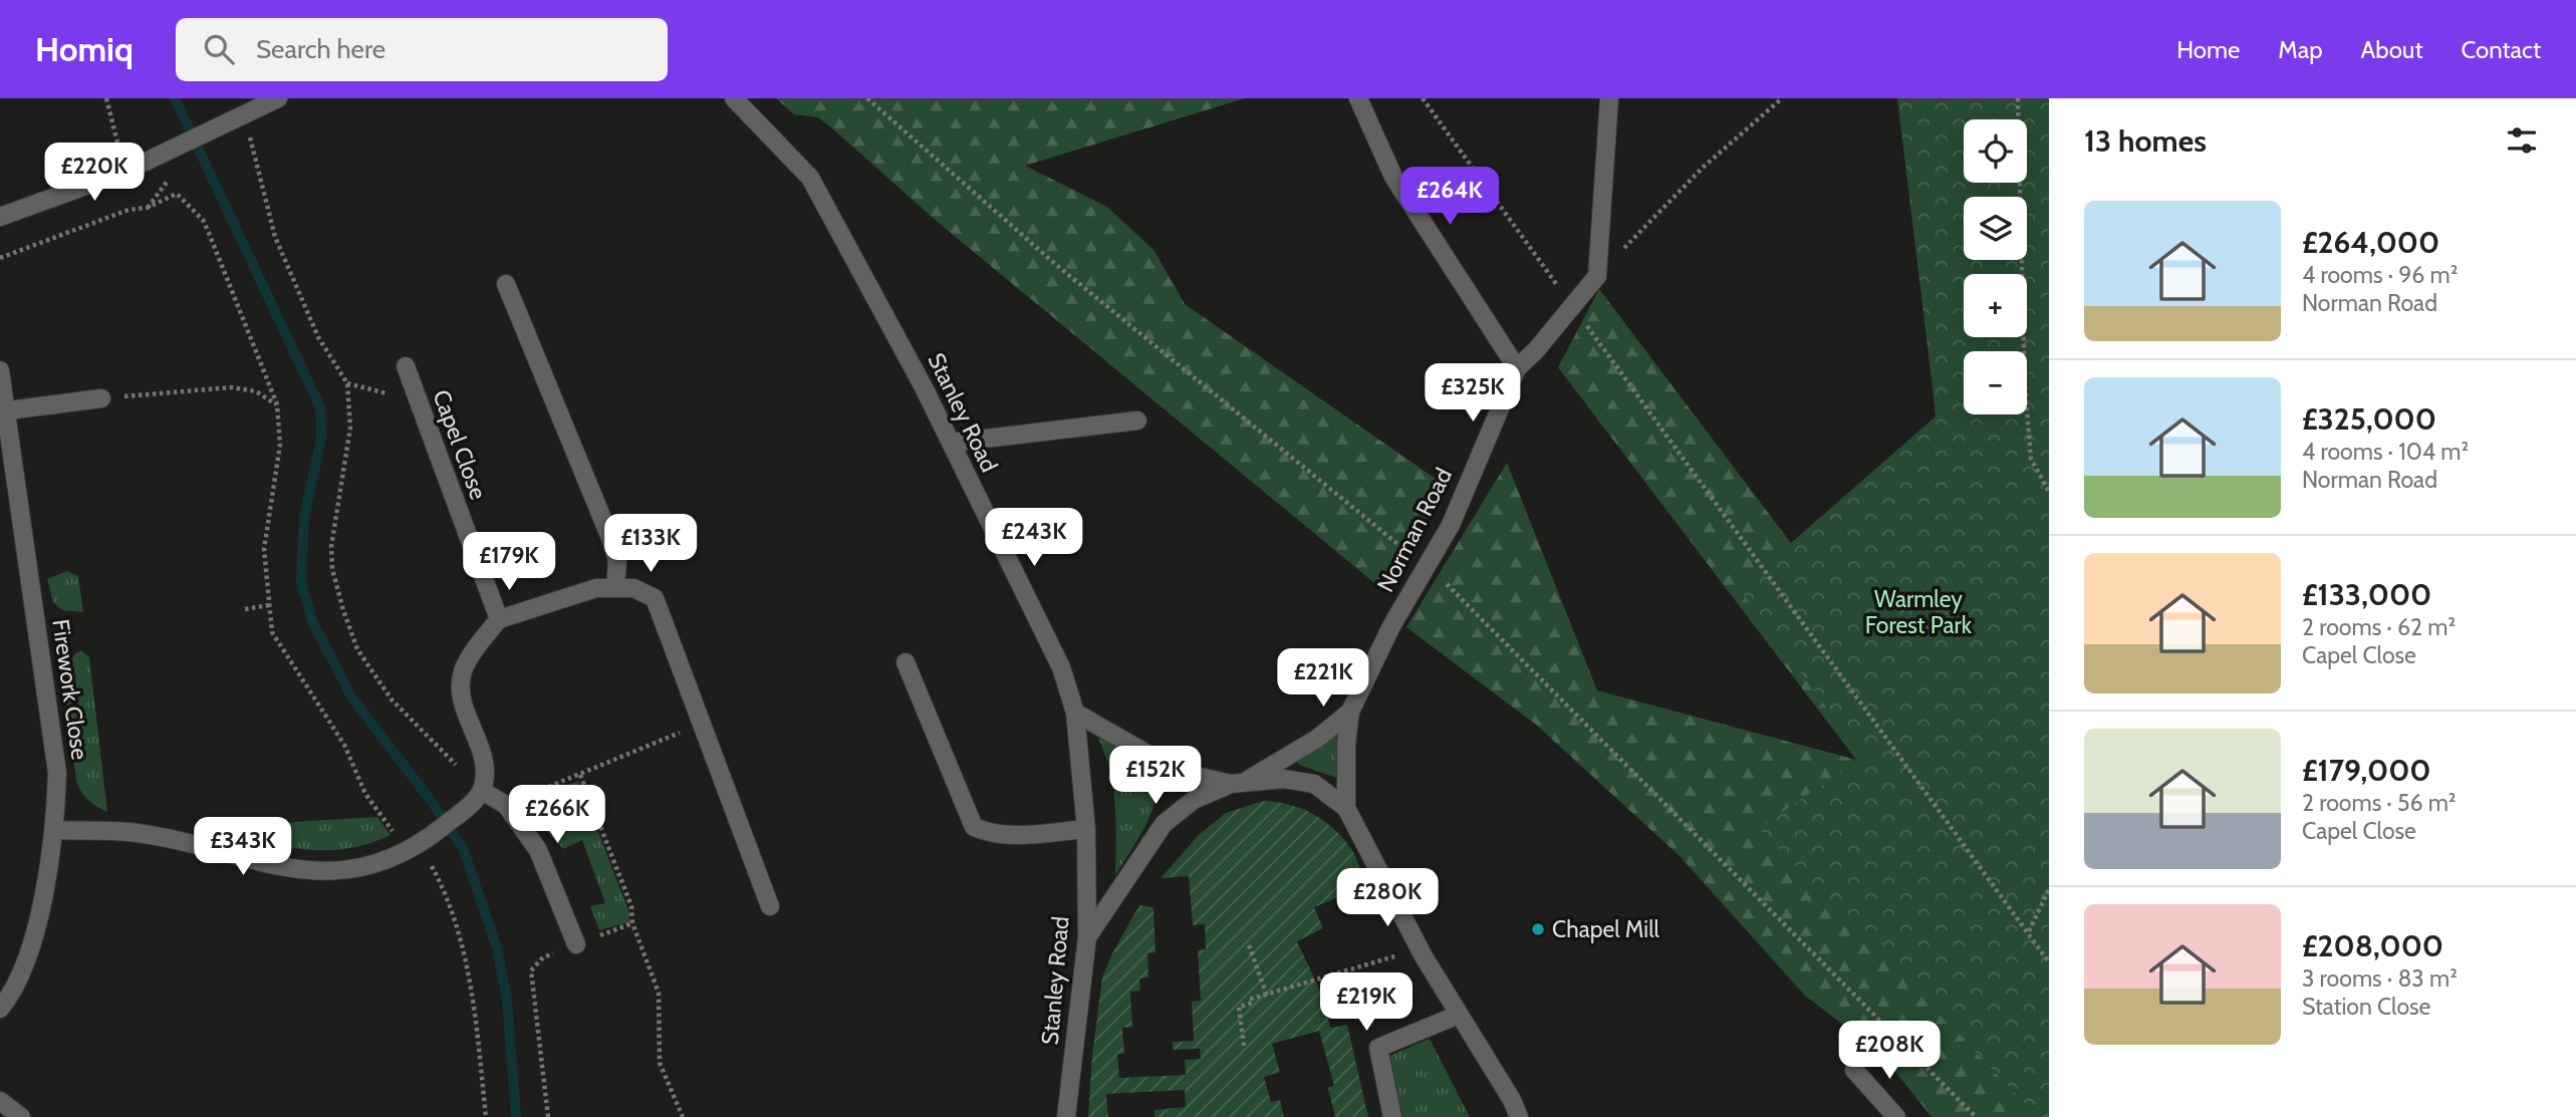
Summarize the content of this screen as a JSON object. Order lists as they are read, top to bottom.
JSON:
{
  "streets": {
    "street": [
      "Stanley Road",
      "Capel Close",
      "Norman Road",
      "Firework Close"
    ]
  },
  "parks": ["Warmley Forest Park"],
  "places": ["Chapel Mill"],
  "page": {
    "header": "Homiq",
    "search": "Search here",
    "nav": [
      "Home",
      "Map",
      "About",
      "Contact"
    ],
    "heading": "13 homes",
    "map_buttons": ["+", "−"],
    "price": [
      "£220K",
      "£264K",
      "£325K",
      "£243K",
      "£133K",
      "£179K",
      "£221K",
      "£152K",
      "£266K",
      "£343K",
      "£280K",
      "£219K",
      "£208K"
    ],
    "list": [
      {
        "name": "£264,000",
        "note": "4 rooms · 96 m² · Norman Road"
      },
      {
        "name": "£325,000",
        "note": "4 rooms · 104 m² · Norman Road"
      },
      {
        "name": "£133,000",
        "note": "2 rooms · 62 m² · Capel Close"
      },
      {
        "name": "£179,000",
        "note": "2 rooms · 56 m² · Capel Close"
      },
      {
        "name": "£208,000",
        "note": "3 rooms · 83 m² · Station Close"
      }
    ]
  }
}
